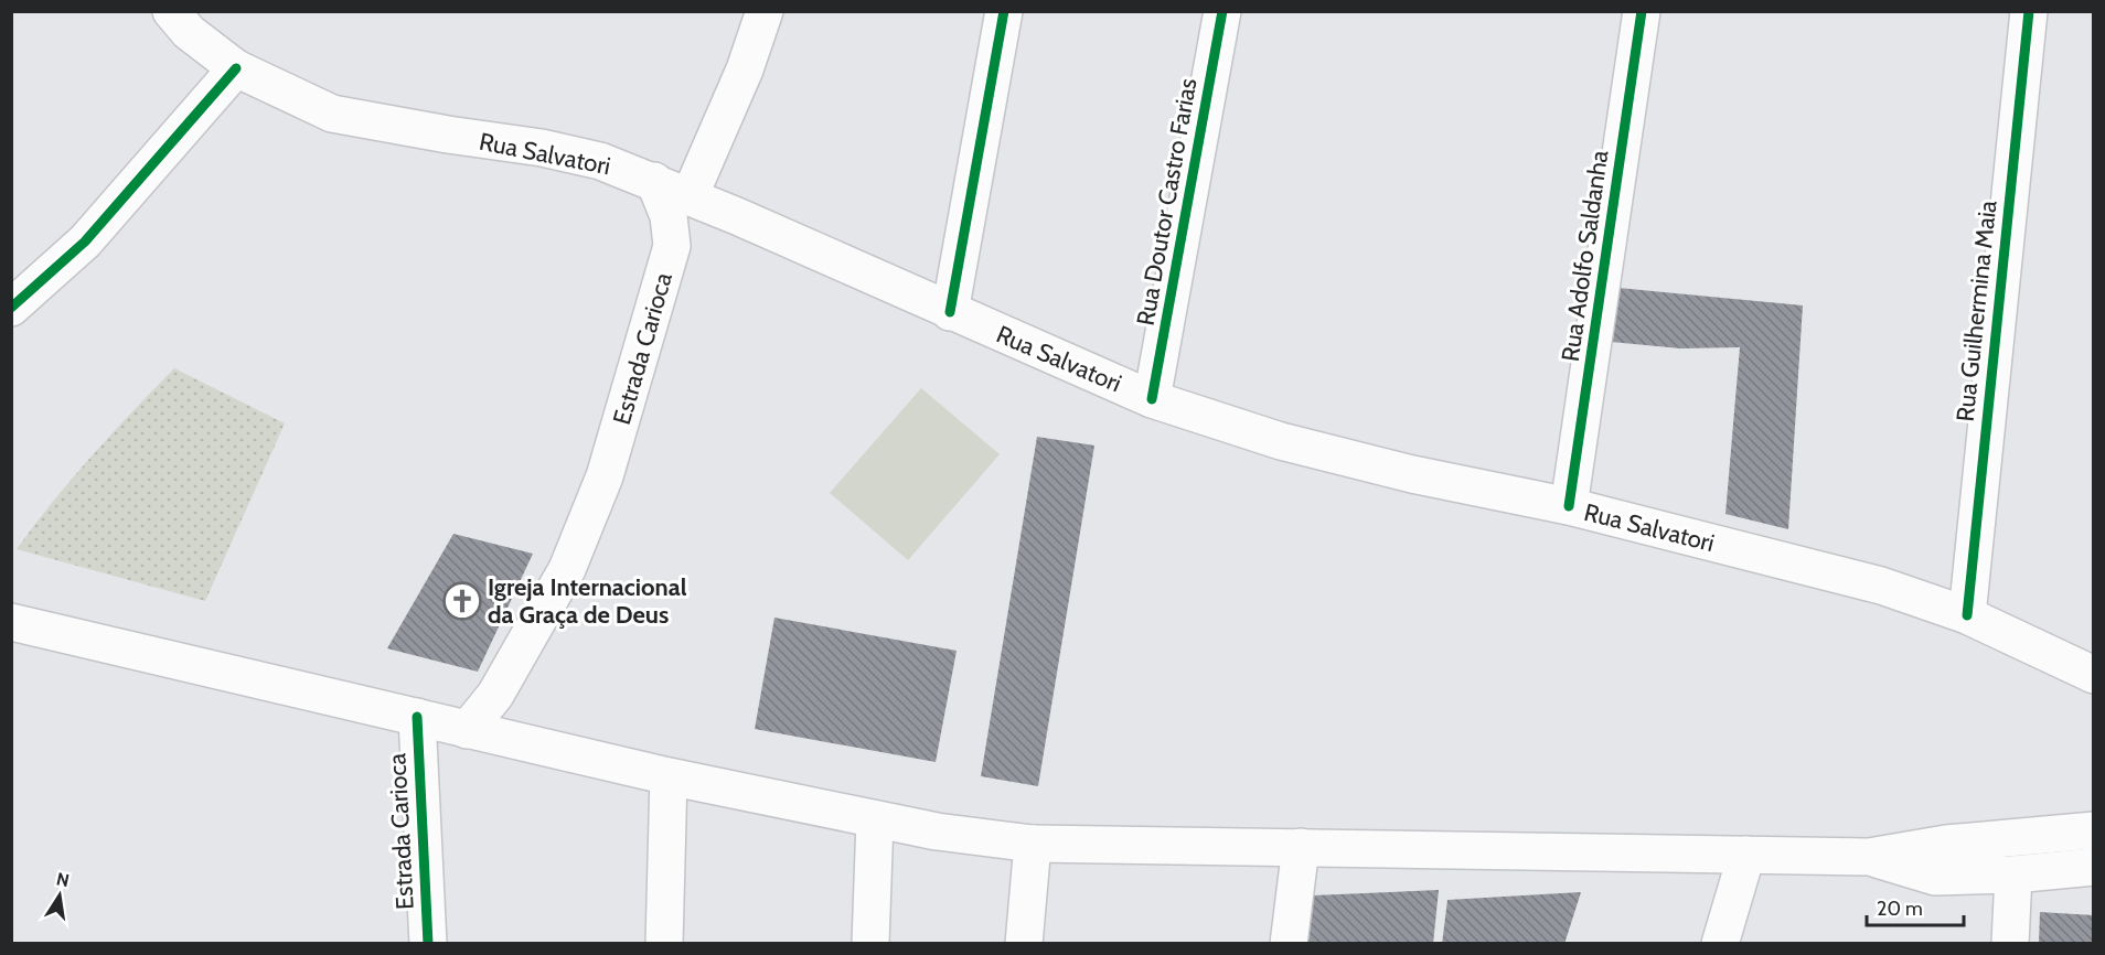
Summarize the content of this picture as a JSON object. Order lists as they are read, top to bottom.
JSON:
{
  "streets": {
    "main road": [
      "Rua Salvatori",
      "Rua Doutor Castro Farias",
      "Rua Adolfo Saldanha",
      "Rua Guilhermina Maia",
      "Estrada Carioca"
    ]
  },
  "crossings": [
    ["Rua Salvatori", "Rua Doutor Castro Farias"],
    ["Rua Salvatori", "Rua Adolfo Saldanha"],
    ["Rua Salvatori", "Rua Guilhermina Maia"],
    ["Rua Salvatori", "Estrada Carioca"]
  ],
  "places": {
    "church": ["Igreja Internacional da Graça de Deus"]
  },
  "scale_bar": "20 m",
  "north": "top"
}
